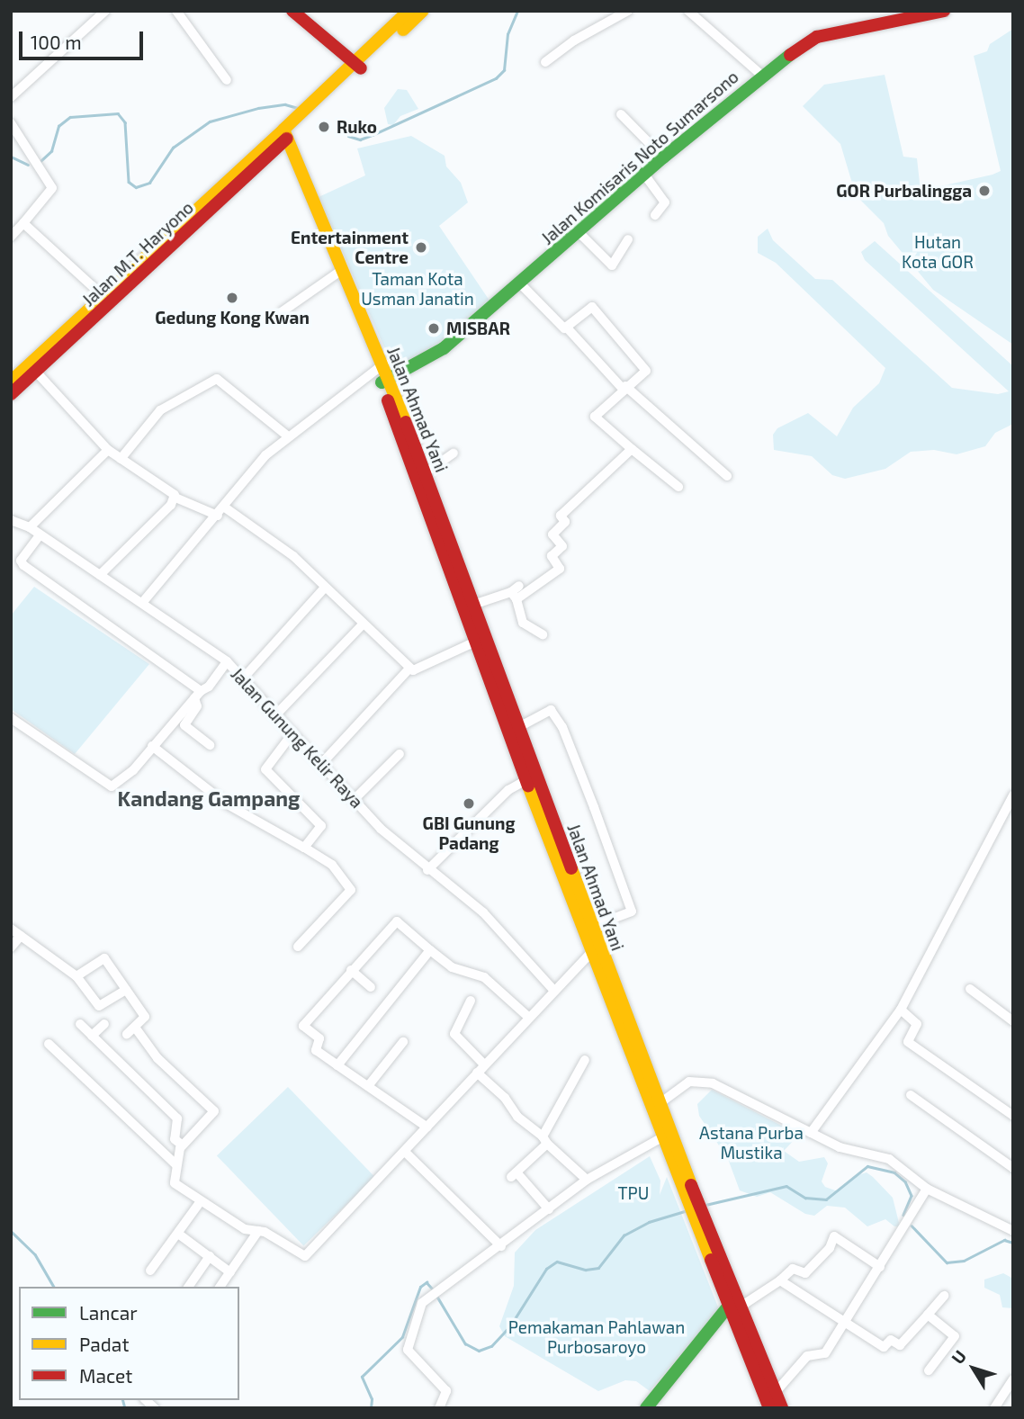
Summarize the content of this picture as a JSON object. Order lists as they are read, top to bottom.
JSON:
{
  "streets": {
    "main road": ["Jalan Komisaris Noto Sumarsono", "Jalan M.T. Haryono", "Jalan Ahmad Yani"],
    "street": ["Jalan Gunung Kelir Raya"]
  },
  "crossings": [
    ["Jalan Komisaris Noto Sumarsono", "Jalan Ahmad Yani"],
    ["Jalan M.T. Haryono", "Jalan Ahmad Yani"]
  ],
  "districts": ["Kandang Gampang"],
  "parks": [
    "Hutan Kota GOR",
    "Taman Kota Usman Janatin",
    "Astana Purba Mustika",
    "TPU",
    "Pemakaman Pahlawan Purbosaroyo"
  ],
  "places": [
    "Ruko",
    "GOR Purbalingga",
    "Entertainment Centre",
    "Gedung Kong Kwan",
    "MISBAR",
    "GBI Gunung Padang"
  ],
  "legend": ["Lancar", "Padat", "Macet"],
  "scale_bar": "100 m",
  "north": "top left"
}
